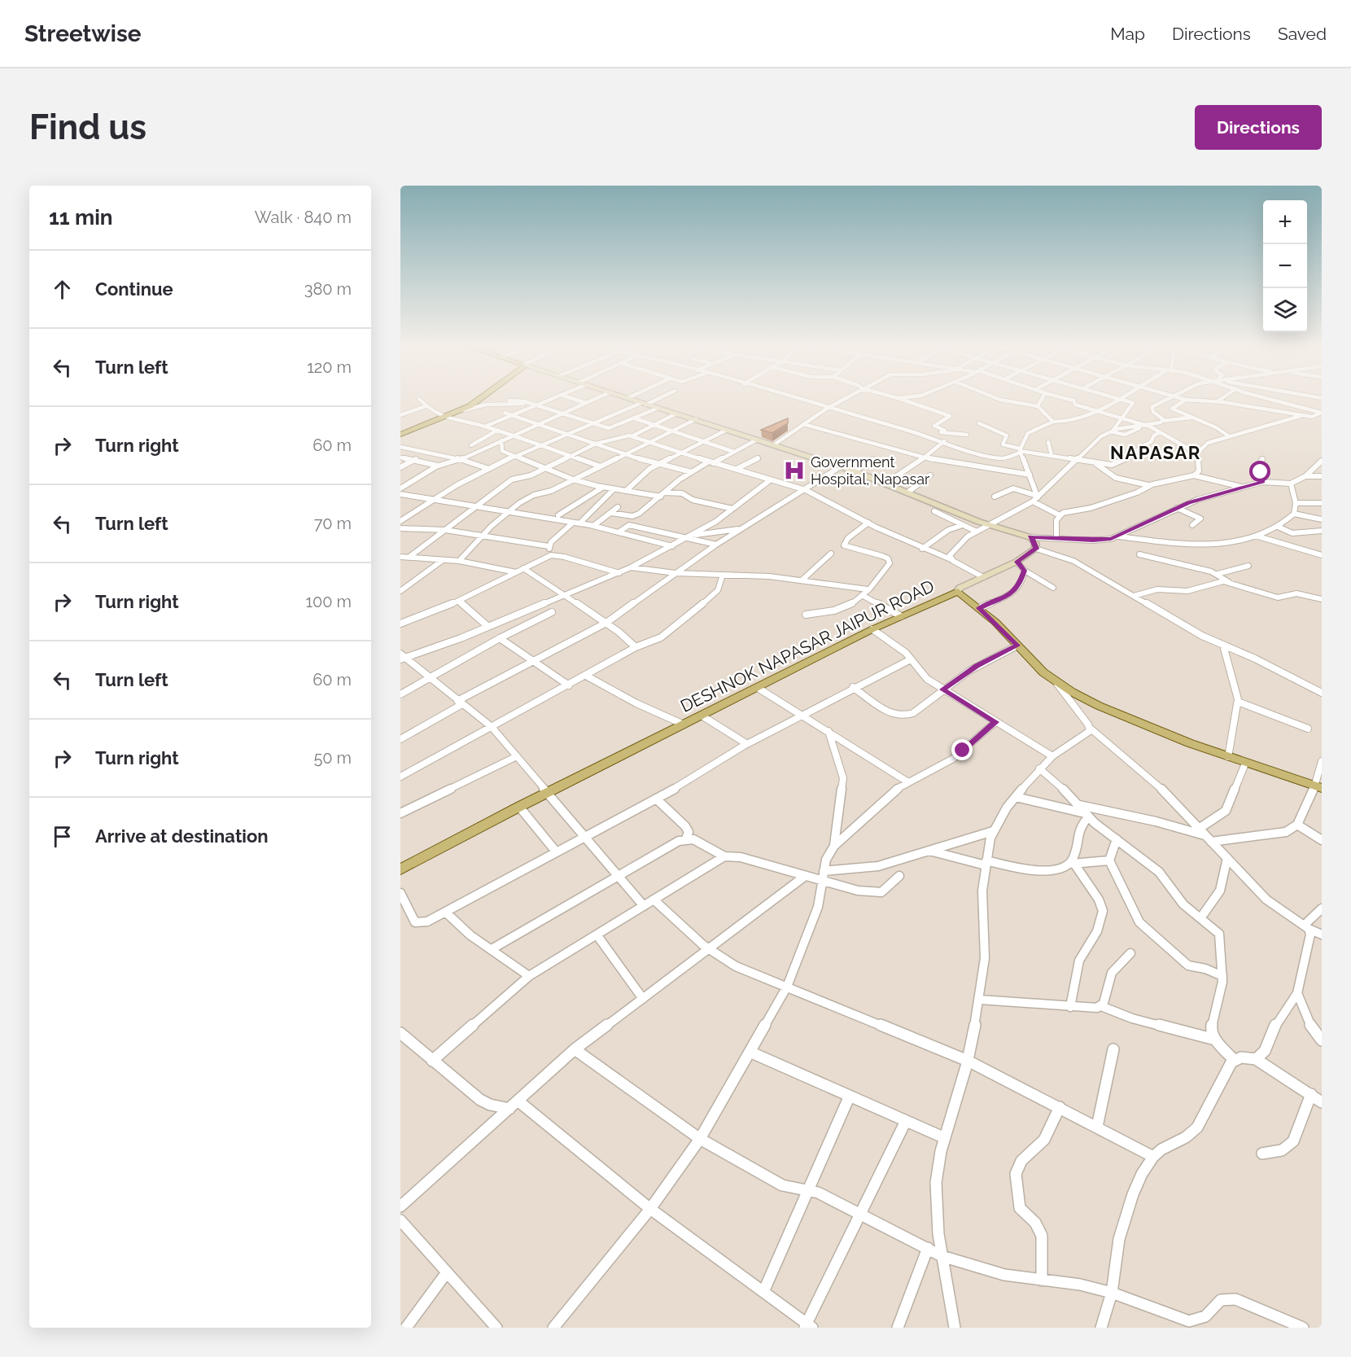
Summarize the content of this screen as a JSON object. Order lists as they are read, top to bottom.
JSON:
{
  "streets": {
    "main road": ["DESHNOK NAPASAR JAIPUR ROAD"]
  },
  "districts": ["NAPASAR"],
  "places": {
    "hospital": ["Government Hospital, Napasar"]
  },
  "page": {
    "header": "Streetwise",
    "nav": ["Map", "Directions", "Saved"],
    "buttons": "Directions",
    "title": "Find us",
    "heading": ["11 min", "Walk · 840 m"],
    "map_buttons": ["+", "−"],
    "list": [
      ["Continue", "380 m"],
      ["Turn left", "120 m"],
      ["Turn right", "60 m"],
      ["Turn left", "70 m"],
      ["Turn right", "100 m"],
      ["Turn left", "60 m"],
      ["Turn right", "50 m"],
      "Arrive at destination"
    ]
  }
}
